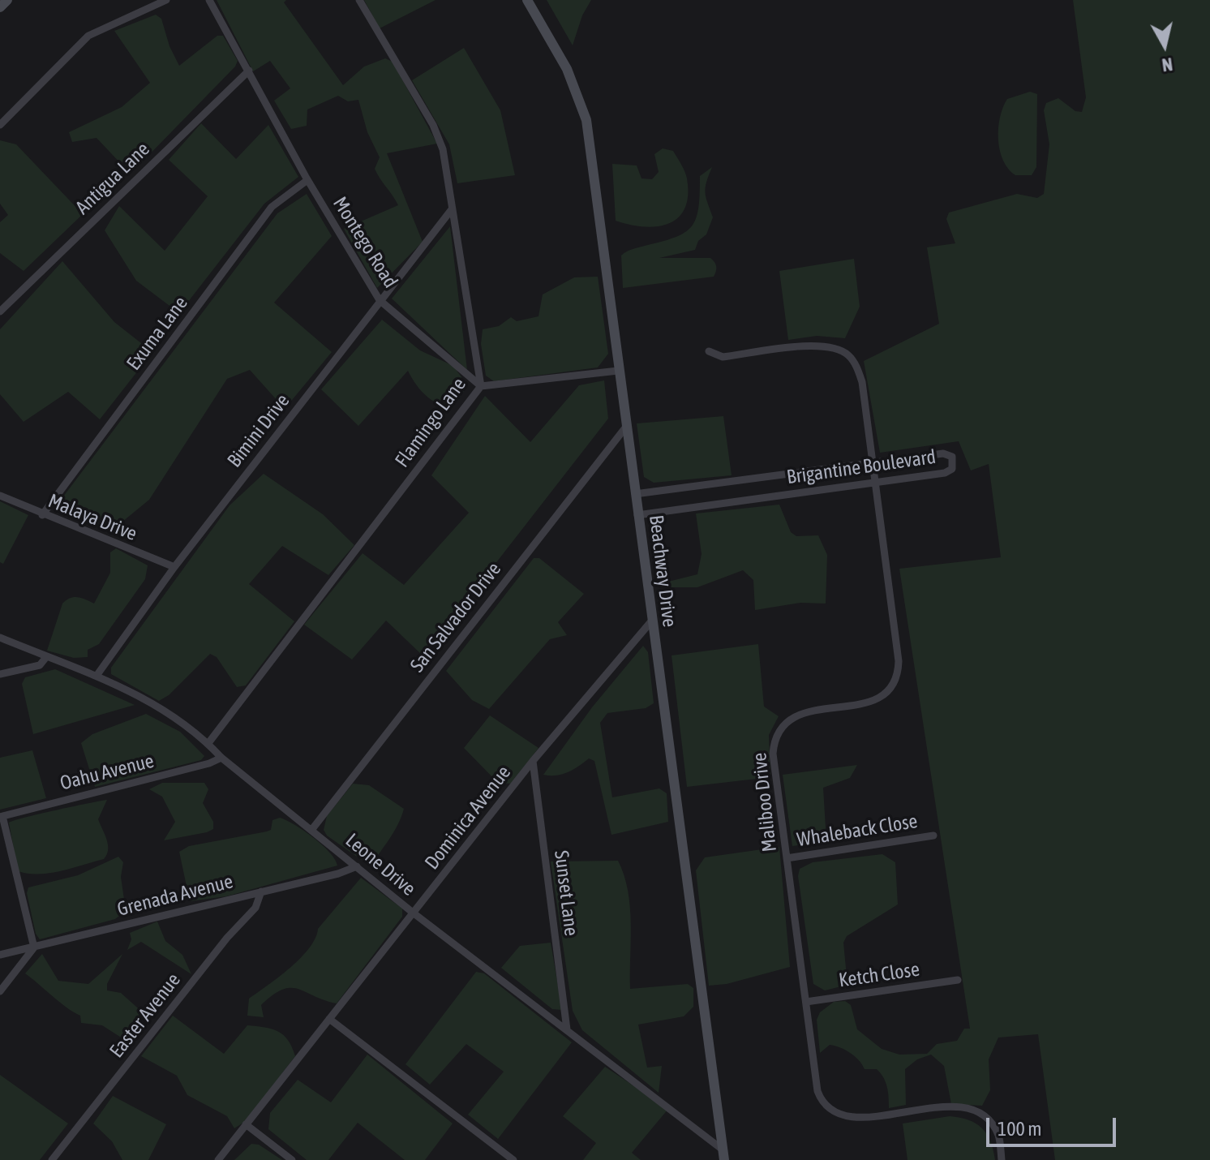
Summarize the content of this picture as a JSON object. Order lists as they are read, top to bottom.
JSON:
{
  "streets": {
    "street": [
      "Antigua Lane",
      "Montego Road",
      "Exuma Lane",
      "Flamingo Lane",
      "Bimini Drive",
      "Brigantine Boulevard",
      "Malaya Drive",
      "Beachway Drive",
      "San Salvador Drive",
      "Oahu Avenue",
      "Maliboo Drive",
      "Dominica Avenue",
      "Whaleback Close",
      "Leone Drive",
      "Sunset Lane",
      "Grenada Avenue",
      "Ketch Close",
      "Easter Avenue"
    ]
  },
  "crossings": [
    ["Antigua Lane", "Montego Road"],
    ["Montego Road", "Exuma Lane"],
    ["Montego Road", "Flamingo Lane"],
    ["Montego Road", "Bimini Drive"],
    ["Exuma Lane", "Malaya Drive"],
    ["Flamingo Lane", "Bimini Drive"],
    ["Flamingo Lane", "Leone Drive"],
    ["Bimini Drive", "Malaya Drive"],
    ["Bimini Drive", "Leone Drive"],
    ["Brigantine Boulevard", "Beachway Drive"],
    ["Brigantine Boulevard", "Maliboo Drive"],
    ["Beachway Drive", "San Salvador Drive"],
    ["Beachway Drive", "Dominica Avenue"],
    ["Beachway Drive", "Leone Drive"],
    ["San Salvador Drive", "Leone Drive"],
    ["Oahu Avenue", "Leone Drive"],
    ["Maliboo Drive", "Whaleback Close"],
    ["Maliboo Drive", "Ketch Close"],
    ["Dominica Avenue", "Leone Drive"],
    ["Dominica Avenue", "Sunset Lane"],
    ["Leone Drive", "Sunset Lane"],
    ["Leone Drive", "Grenada Avenue"],
    ["Grenada Avenue", "Easter Avenue"]
  ],
  "scale_bar": "100 m",
  "north": "bottom"
}
